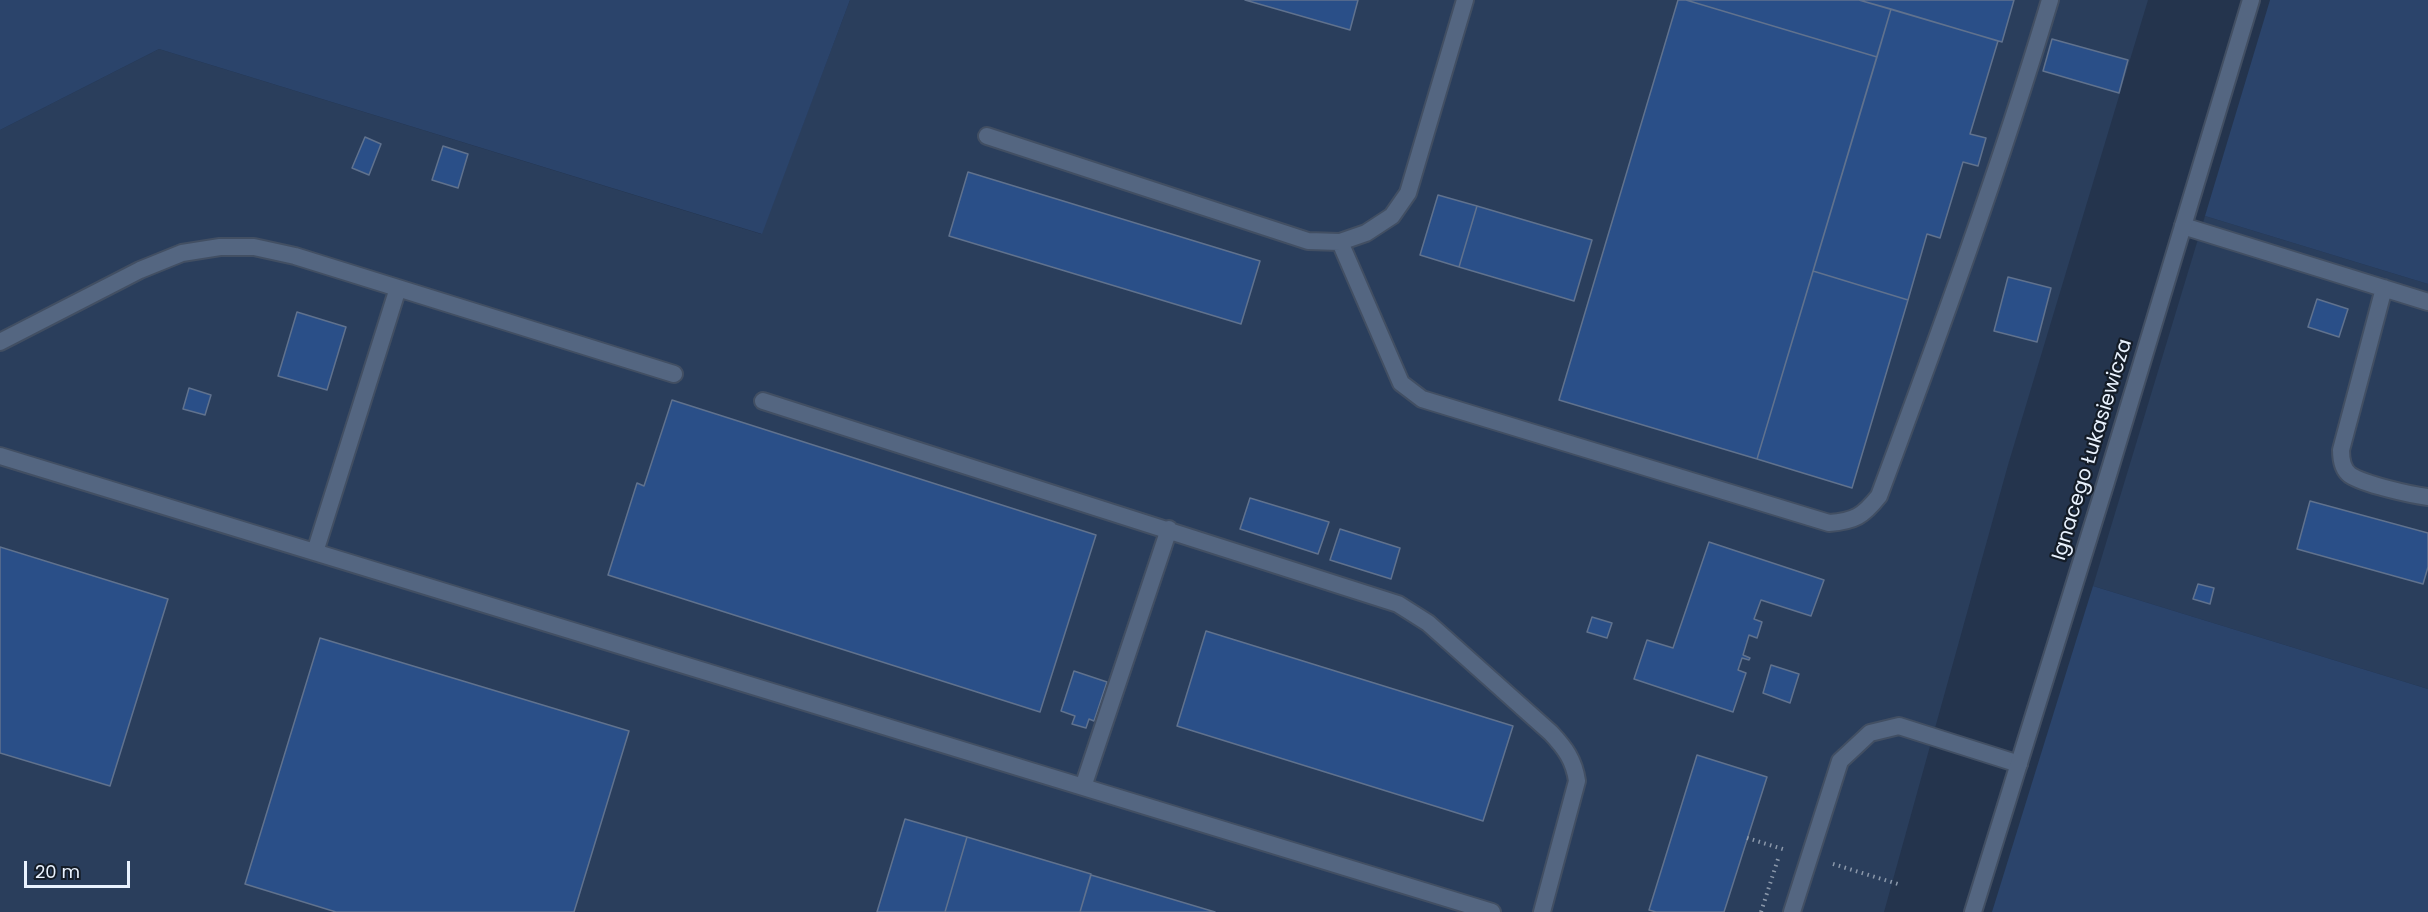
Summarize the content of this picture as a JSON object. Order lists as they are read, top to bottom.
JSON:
{
  "streets": {
    "street": ["Ignacego Łukasiewicza"]
  },
  "scale_bar": "20 m"
}
